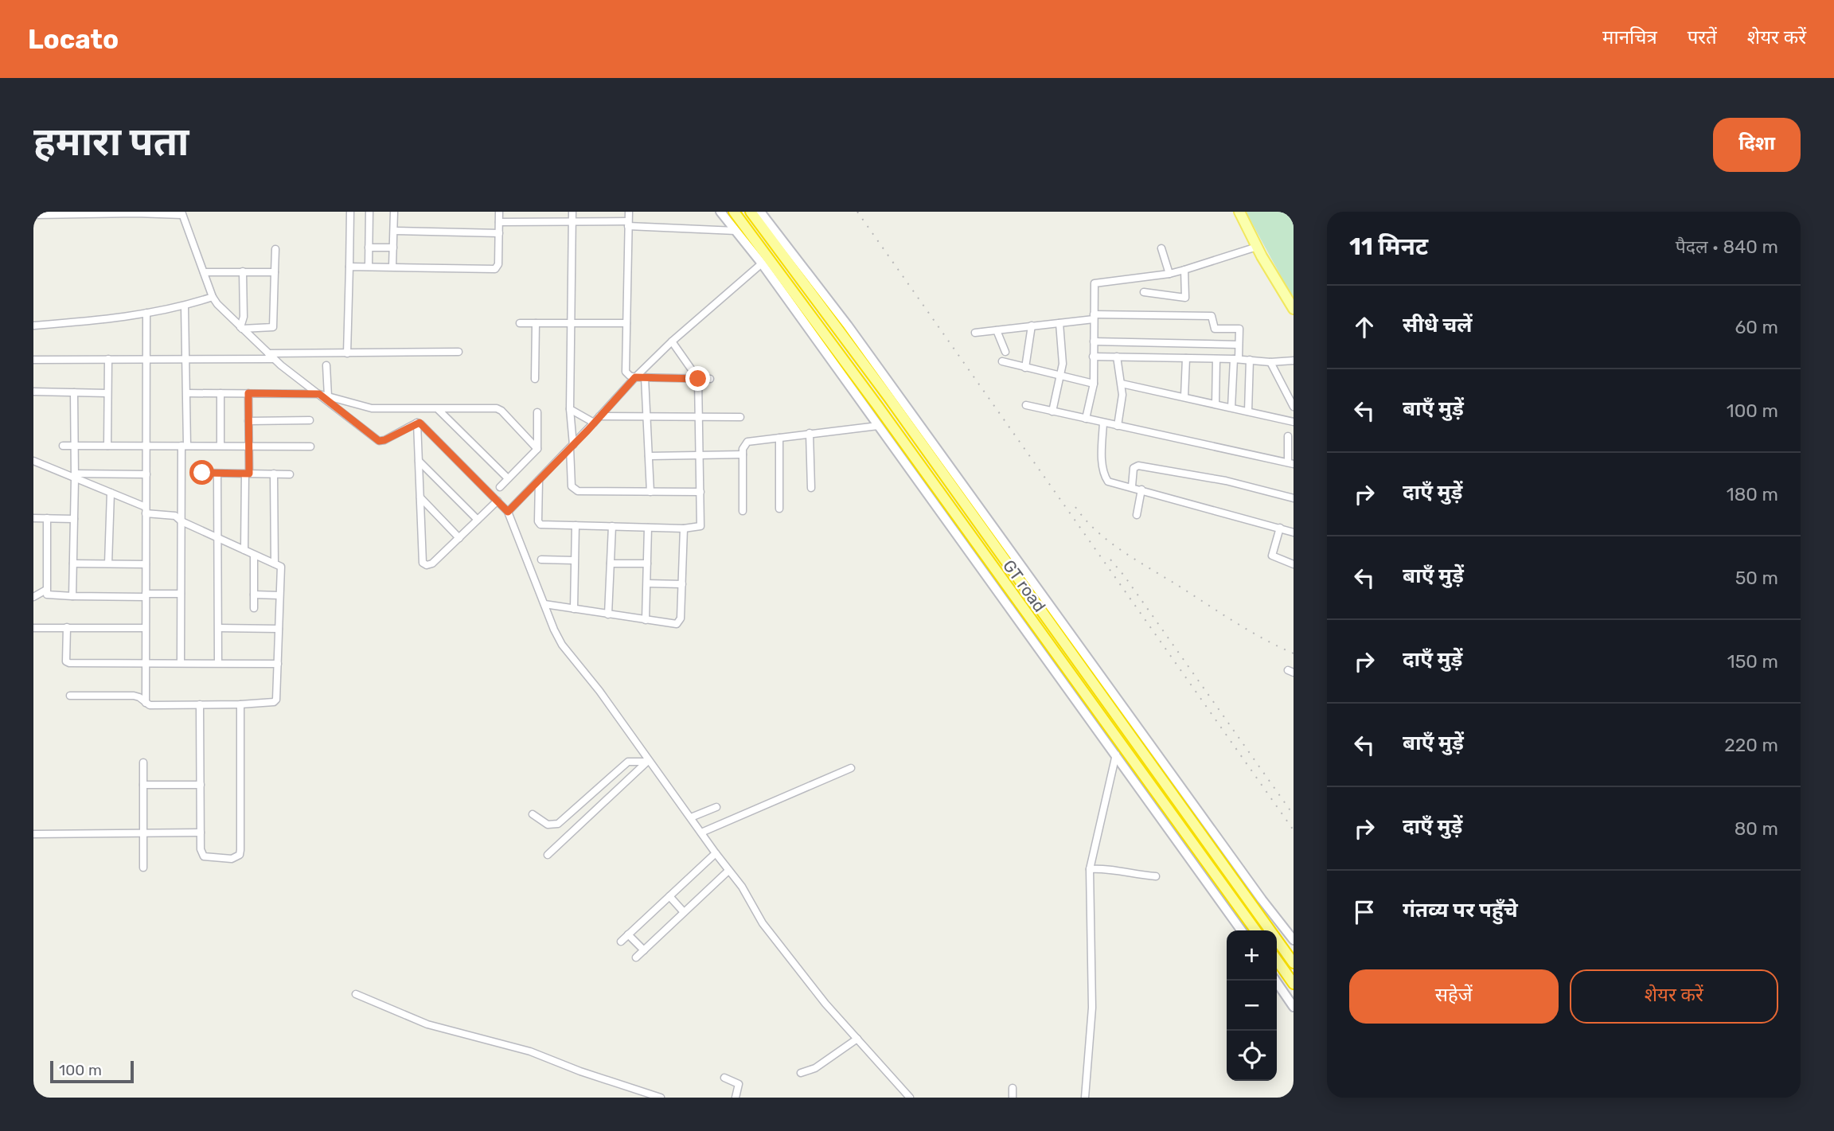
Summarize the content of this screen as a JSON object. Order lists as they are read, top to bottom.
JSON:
{
  "streets": {
    "highway": ["GT road"]
  },
  "scale_bar": "100 m",
  "page": {
    "header": "Locato",
    "nav": ["मानचित्र", "परतें", "शेयर करें"],
    "buttons": [
      "दिशा",
      ["सहेजें", "शेयर करें"]
    ],
    "title": "हमारा पता",
    "heading": ["11 मिनट", "पैदल · 840 m"],
    "list": [
      ["सीधे चलें", "60 m"],
      ["बाएँ मुड़ें", "100 m"],
      ["दाएँ मुड़ें", "180 m"],
      ["बाएँ मुड़ें", "50 m"],
      ["दाएँ मुड़ें", "150 m"],
      ["बाएँ मुड़ें", "220 m"],
      ["दाएँ मुड़ें", "80 m"],
      "गंतव्य पर पहुँचे"
    ],
    "map_buttons": ["+", "−"],
    "scale": "100 m"
  }
}
